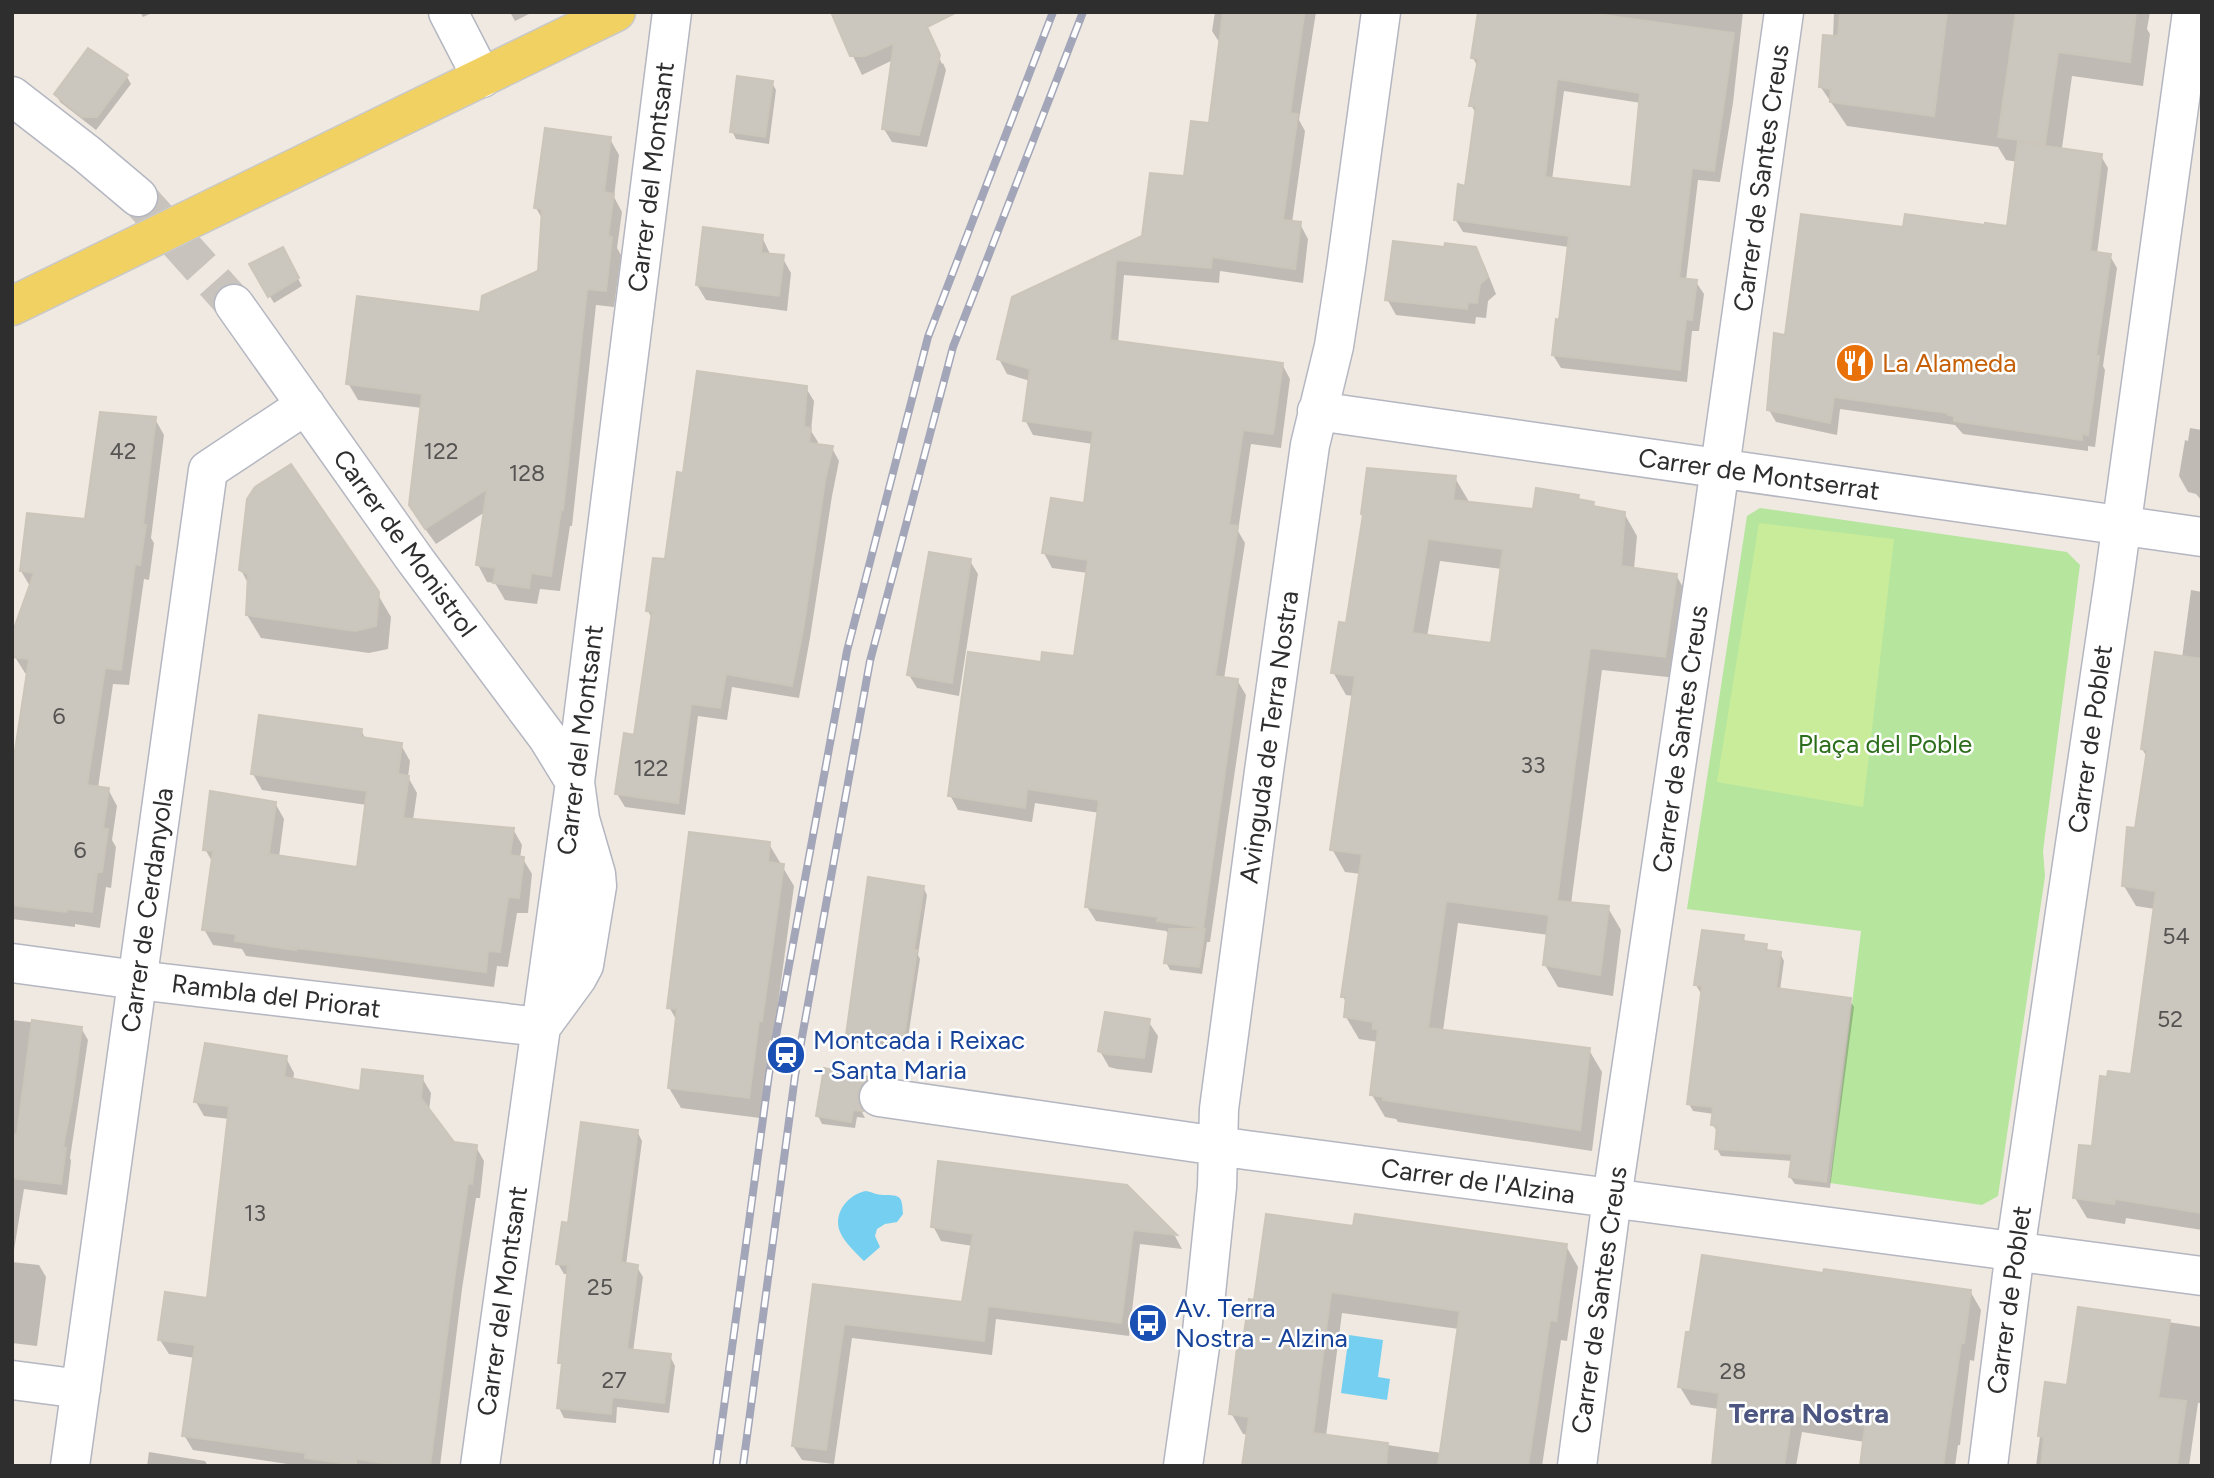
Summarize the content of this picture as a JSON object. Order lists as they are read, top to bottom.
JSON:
{
  "streets": {
    "street": [
      "Carrer del Montsant",
      "Carrer de Santes Creus",
      "Carrer de Montserrat",
      "Carrer de Monistrol",
      "Avinguda de Terra Nostra",
      "Carrer de Poblet",
      "Carrer de Cerdanyola",
      "Rambla del Priorat",
      "Carrer de l'Alzina"
    ]
  },
  "crossings": [
    ["Carrer del Montsant", "Carrer de Monistrol"],
    ["Carrer del Montsant", "Rambla del Priorat"],
    ["Carrer de Santes Creus", "Carrer de Montserrat"],
    ["Carrer de Santes Creus", "Carrer de l'Alzina"],
    ["Carrer de Montserrat", "Avinguda de Terra Nostra"],
    ["Carrer de Montserrat", "Carrer de Poblet"],
    ["Carrer de Monistrol", "Carrer de Cerdanyola"],
    ["Avinguda de Terra Nostra", "Carrer de l'Alzina"],
    ["Carrer de Poblet", "Carrer de l'Alzina"],
    ["Carrer de Cerdanyola", "Rambla del Priorat"]
  ],
  "districts": ["Terra Nostra"],
  "parks": ["Plaça del Poble"],
  "places": {
    "restaurant": ["La Alameda"],
    "station": ["Montcada i Reixac - Santa Maria"],
    "bus stop": ["Av. Terra Nostra - Alzina"]
  },
  "house_numbers": [
    "42",
    "122",
    "128",
    "6",
    "33",
    "122",
    "6",
    "54",
    "52",
    "13",
    "25",
    "28",
    "27"
  ]
}
